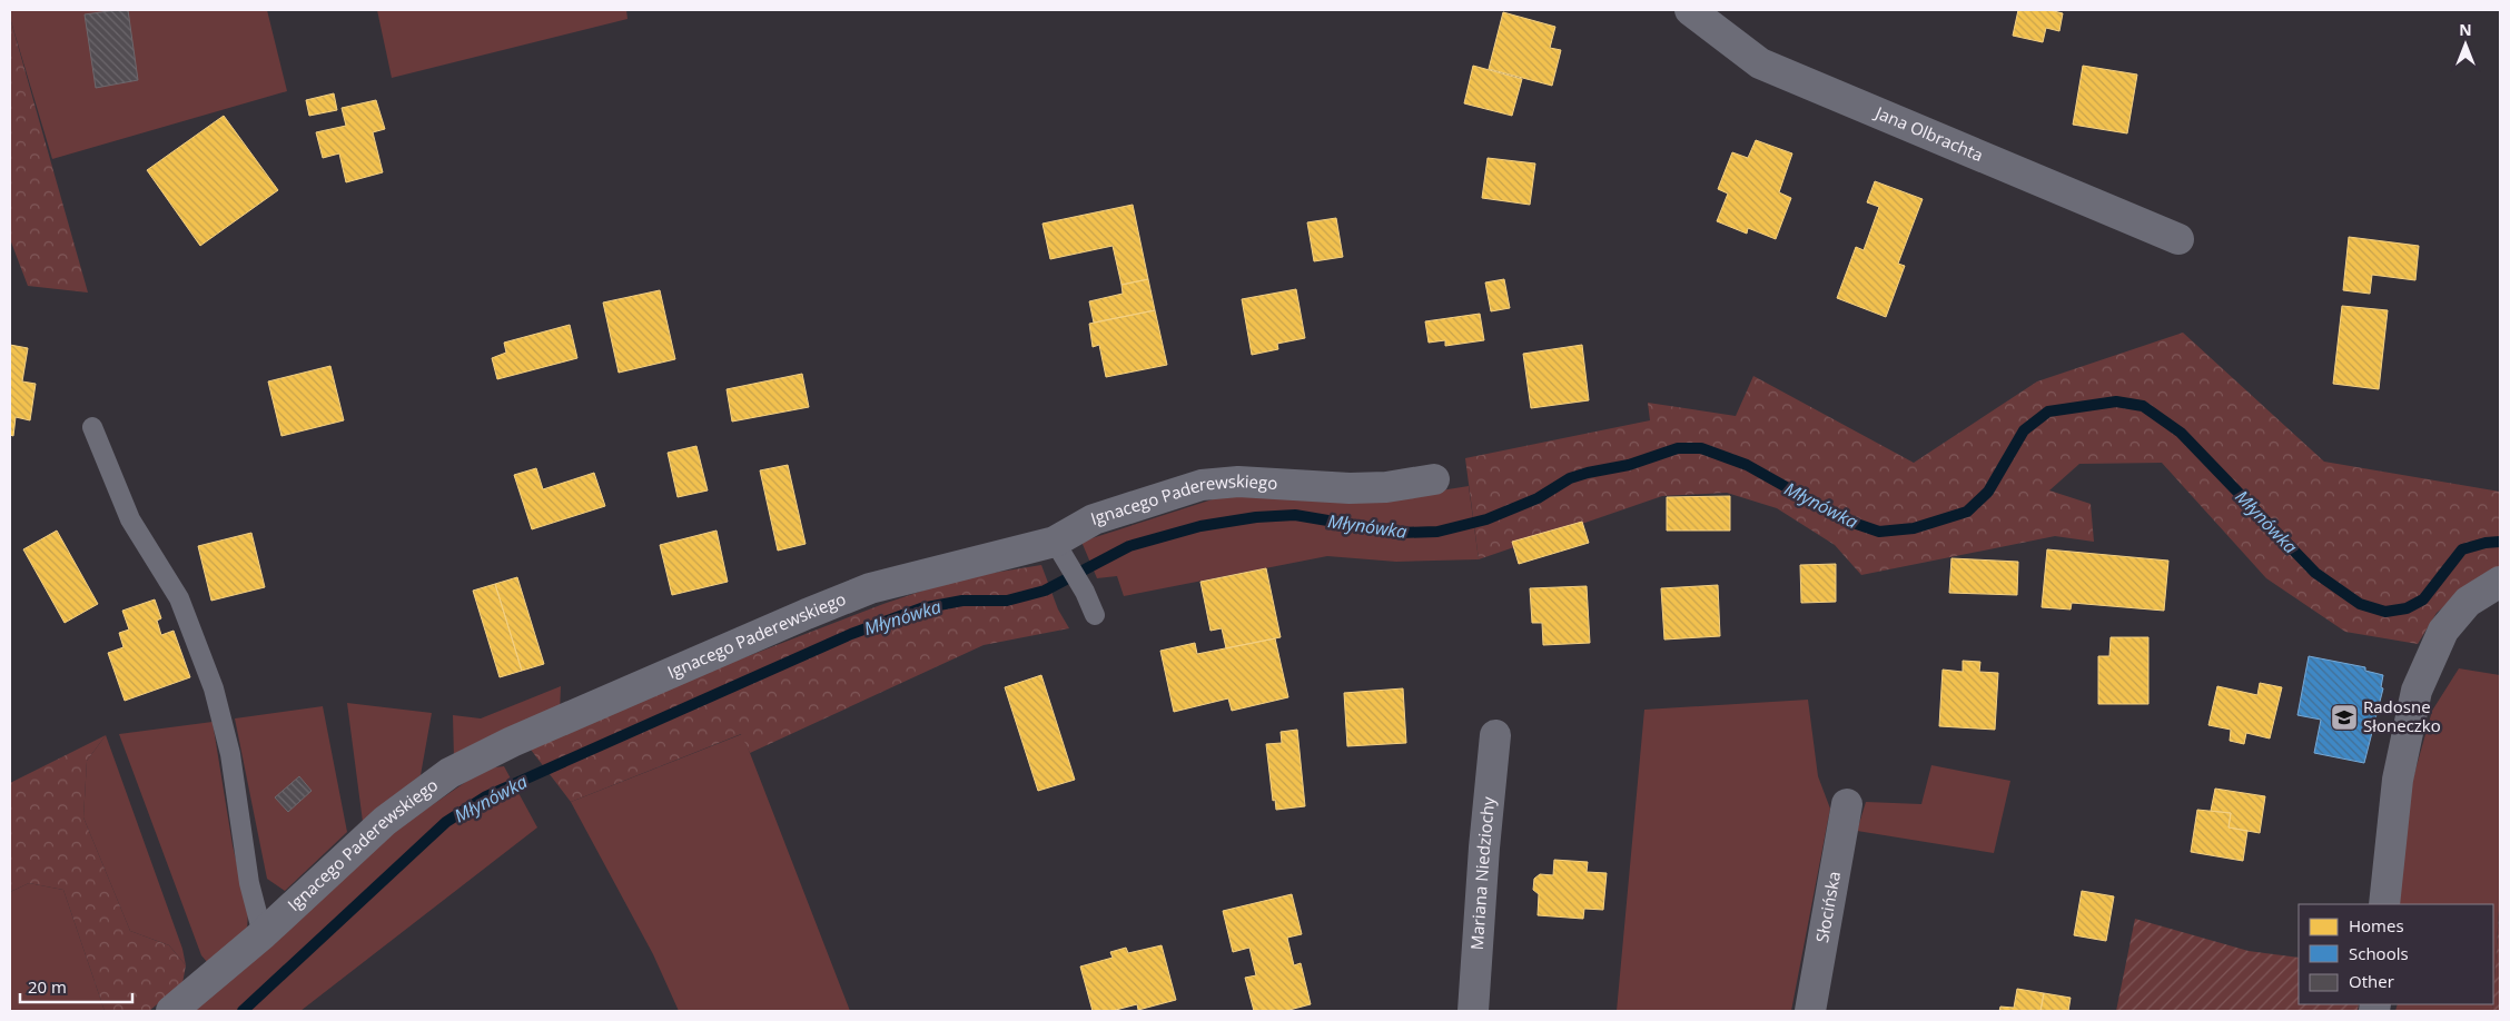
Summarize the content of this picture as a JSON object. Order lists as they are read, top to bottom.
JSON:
{
  "streets": {
    "street": [
      "Jana Olbrachta",
      "Ignacego Paderewskiego",
      "Mariana Niedziochy",
      "Słocińska"
    ]
  },
  "water": ["Młynówka"],
  "places": {
    "school or university": ["Radosne Słoneczko"]
  },
  "legend": ["Homes", "Schools", "Other"],
  "scale_bar": "20 m",
  "north": "top"
}
